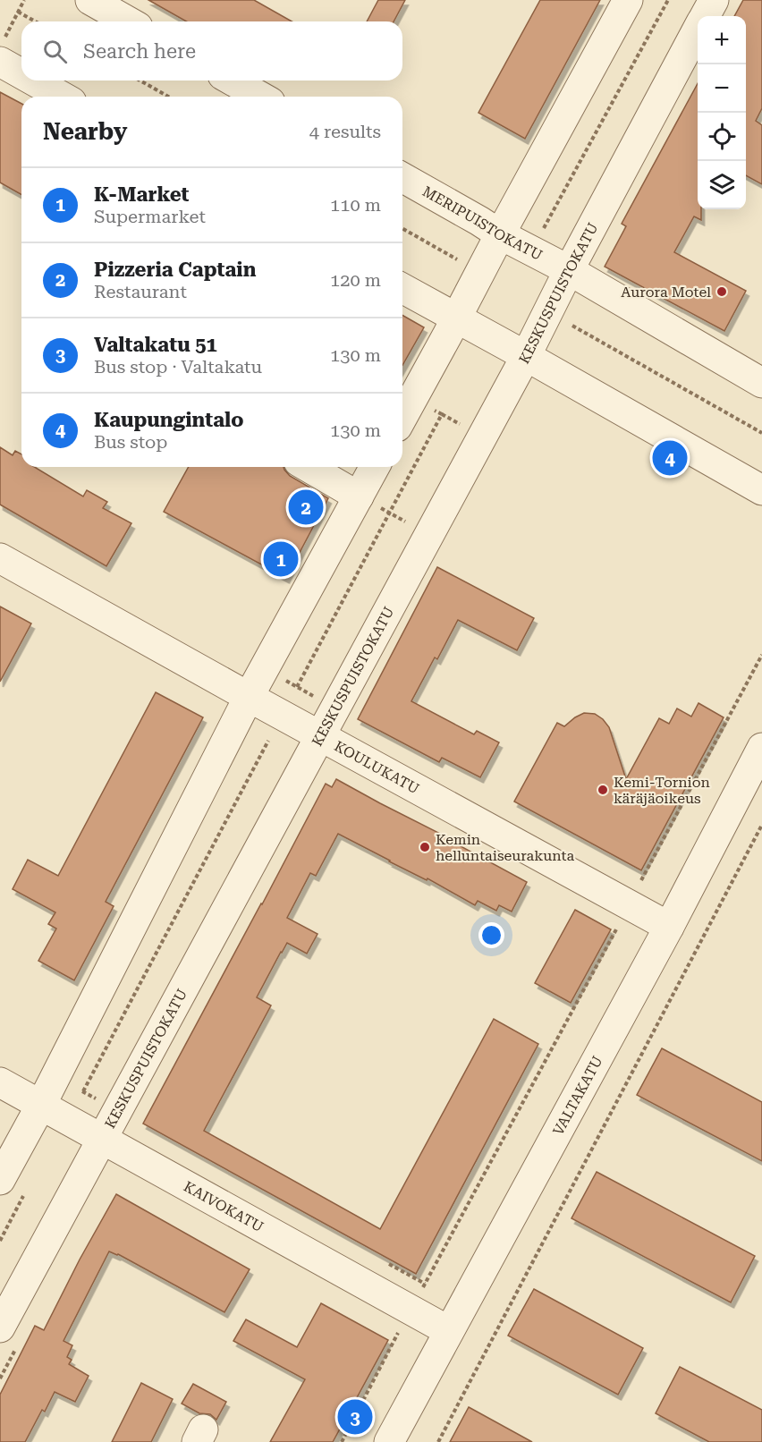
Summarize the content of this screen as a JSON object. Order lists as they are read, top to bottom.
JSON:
{
  "streets": {
    "street": [
      "MERIPUISTOKATU",
      "KESKUSPUISTOKATU",
      "KOULUKATU",
      "VALTAKATU",
      "KAIVOKATU"
    ]
  },
  "crossings": [
    ["MERIPUISTOKATU", "KESKUSPUISTOKATU"],
    ["KESKUSPUISTOKATU", "KOULUKATU"],
    ["KESKUSPUISTOKATU", "KAIVOKATU"],
    ["KOULUKATU", "VALTAKATU"],
    ["VALTAKATU", "KAIVOKATU"]
  ],
  "places": ["Aurora Motel", "Kemi-Tornion käräjäoikeus", "Kemin helluntaiseurakunta"],
  "page": {
    "map_buttons": ["+", "−"],
    "search": "Search here",
    "heading": ["Nearby", "4 results"],
    "list": [
      {
        "mark": "1",
        "name": "K-Market",
        "note": "Supermarket",
        "value": "110 m"
      },
      {
        "mark": "2",
        "name": "Pizzeria Captain",
        "note": "Restaurant",
        "value": "120 m"
      },
      {
        "mark": "3",
        "name": "Valtakatu 51",
        "note": "Bus stop · Valtakatu",
        "value": "130 m"
      },
      {
        "mark": "4",
        "name": "Kaupungintalo",
        "note": "Bus stop",
        "value": "130 m"
      }
    ],
    "pins": [
      "4",
      "2",
      "1",
      "3"
    ]
  }
}
